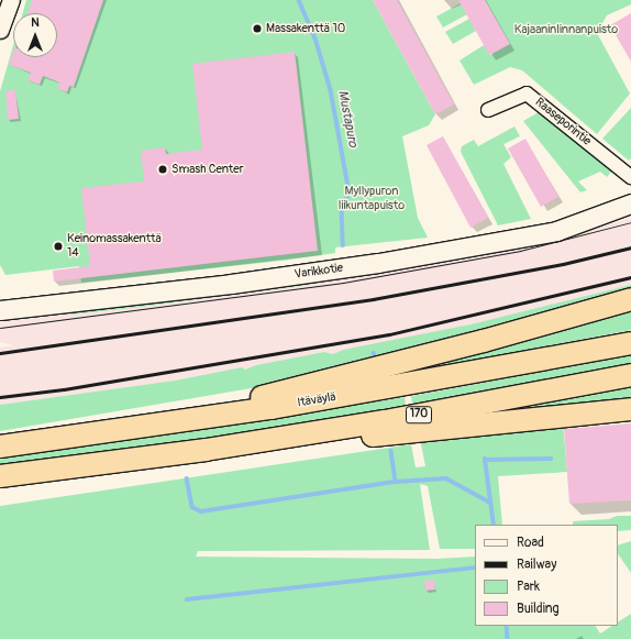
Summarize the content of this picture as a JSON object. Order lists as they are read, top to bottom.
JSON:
{
  "streets": {
    "highway": ["Itäväylä", "170"],
    "main road": ["Varikkotie"],
    "street": ["Raaseporintie"]
  },
  "water": ["Mustapuro"],
  "parks": ["Kajaaninlinnanpuisto", "Myllypuron liikuntapuisto"],
  "places": ["Massakenttä 10", "Smash Center", "Keinomassakenttä 14"],
  "legend": [
    "Road",
    "Railway",
    "Park",
    "Building"
  ],
  "north": "top"
}
